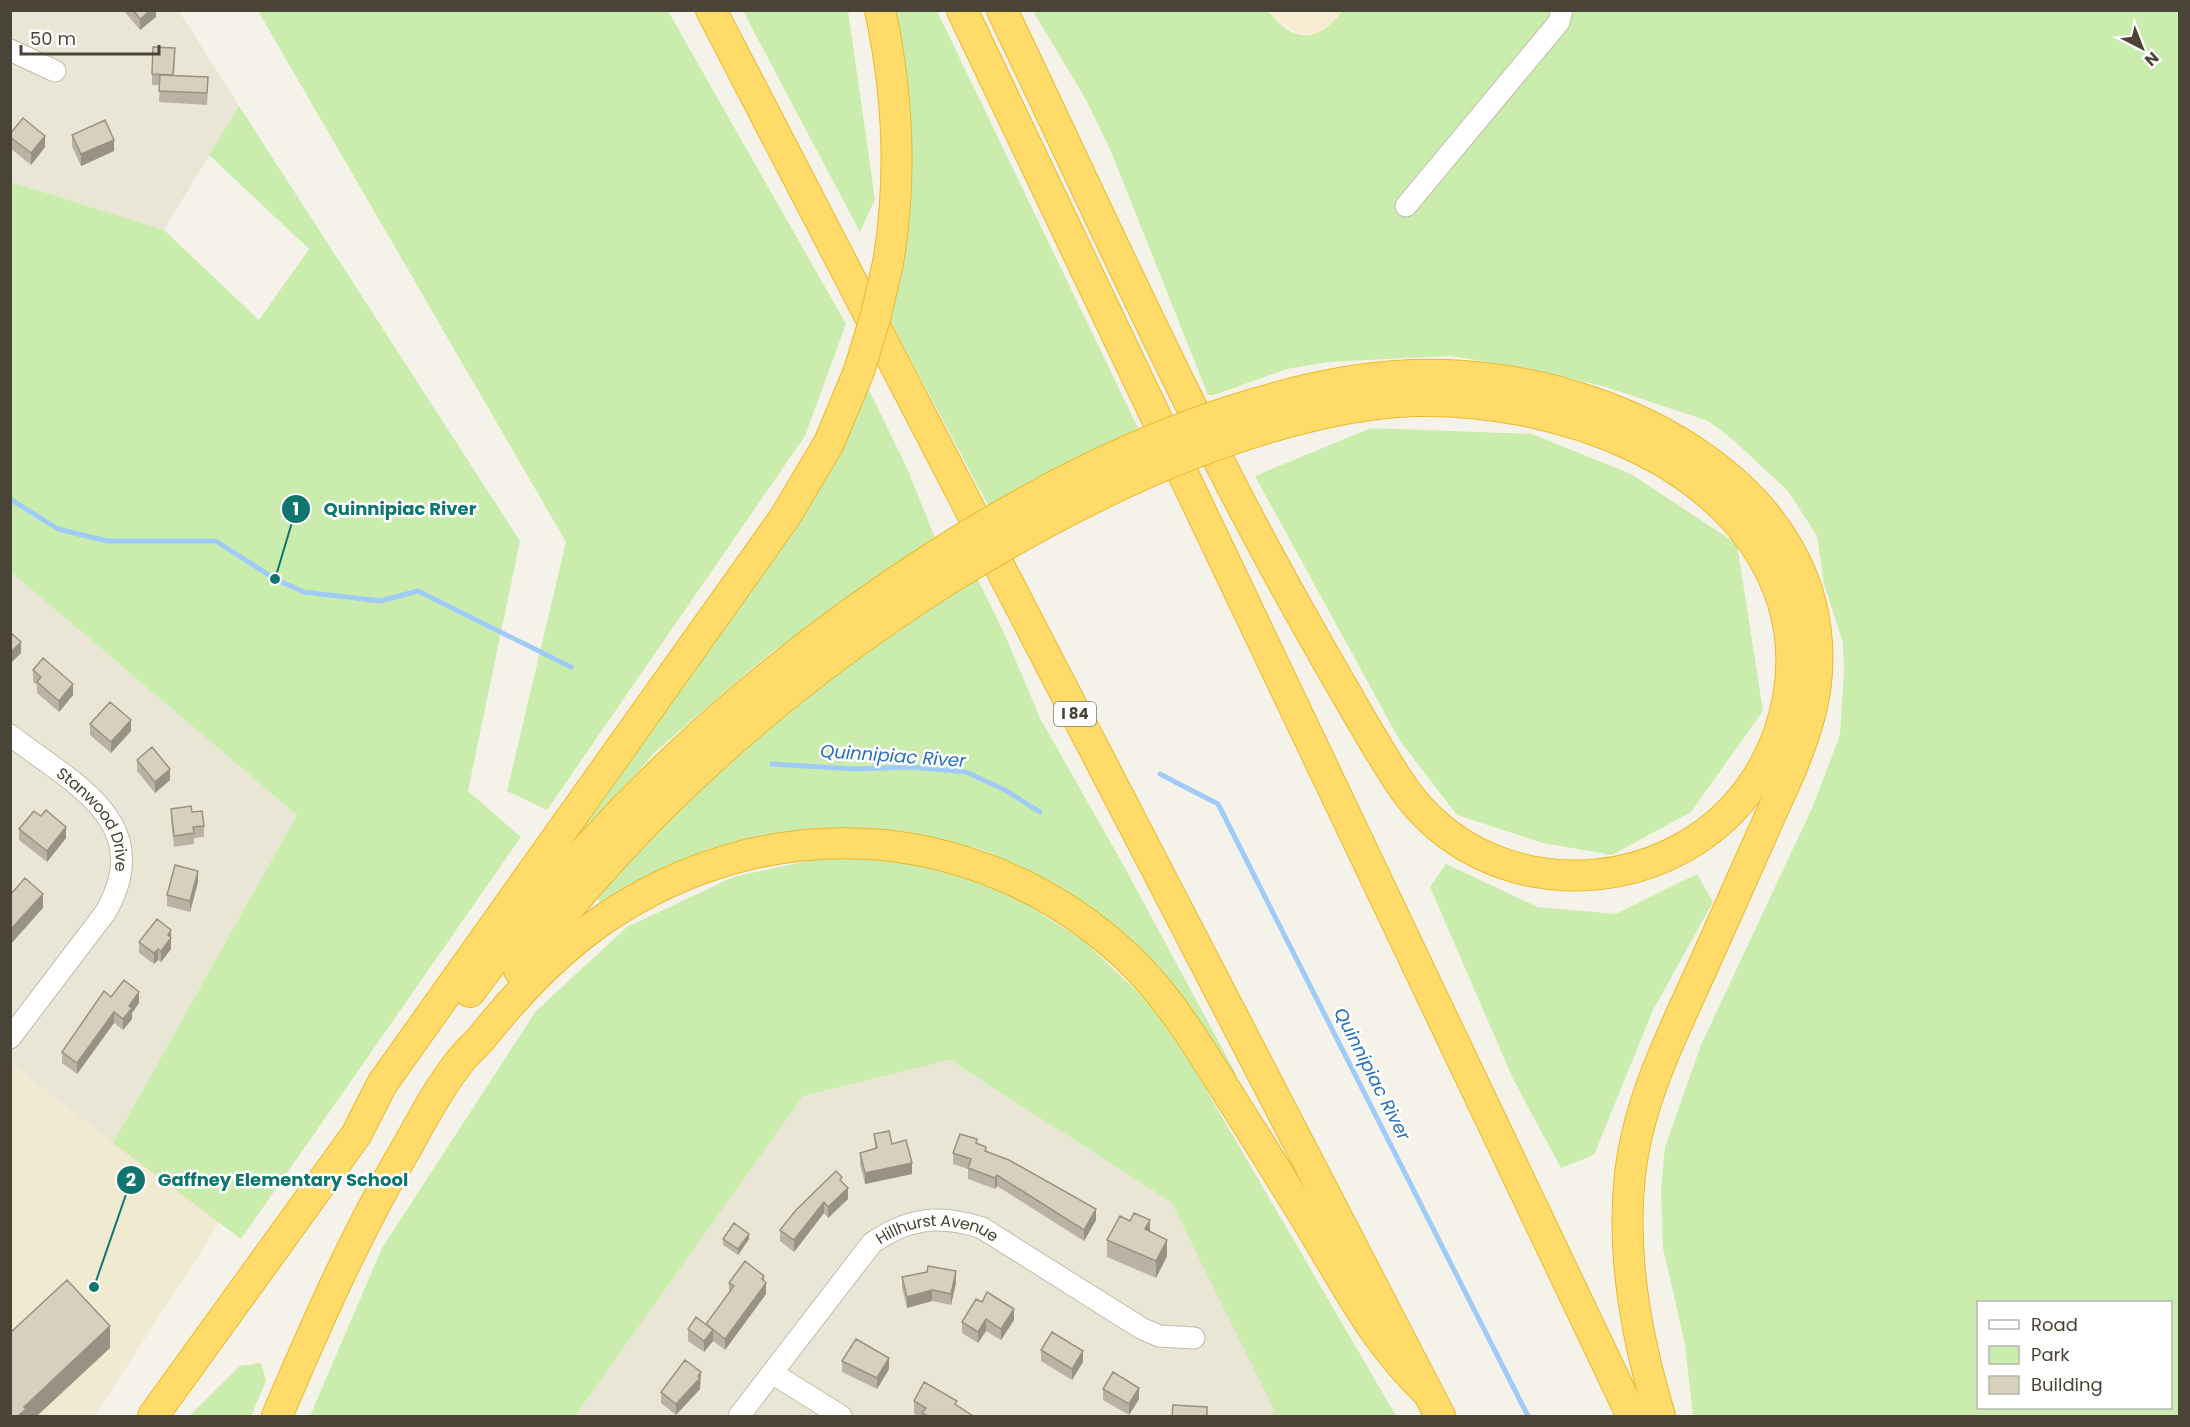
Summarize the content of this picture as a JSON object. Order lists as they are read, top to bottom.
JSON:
{
  "streets": {
    "highway": ["I 84"],
    "street": ["Stanwood Drive", "Hillhurst Avenue"]
  },
  "water": ["Quinnipiac River"],
  "places": ["Quinnipiac River", "Gaffney Elementary School"],
  "legend": ["Road", "Park", "Building"],
  "scale_bar": "50 m",
  "north": "bottom right"
}
